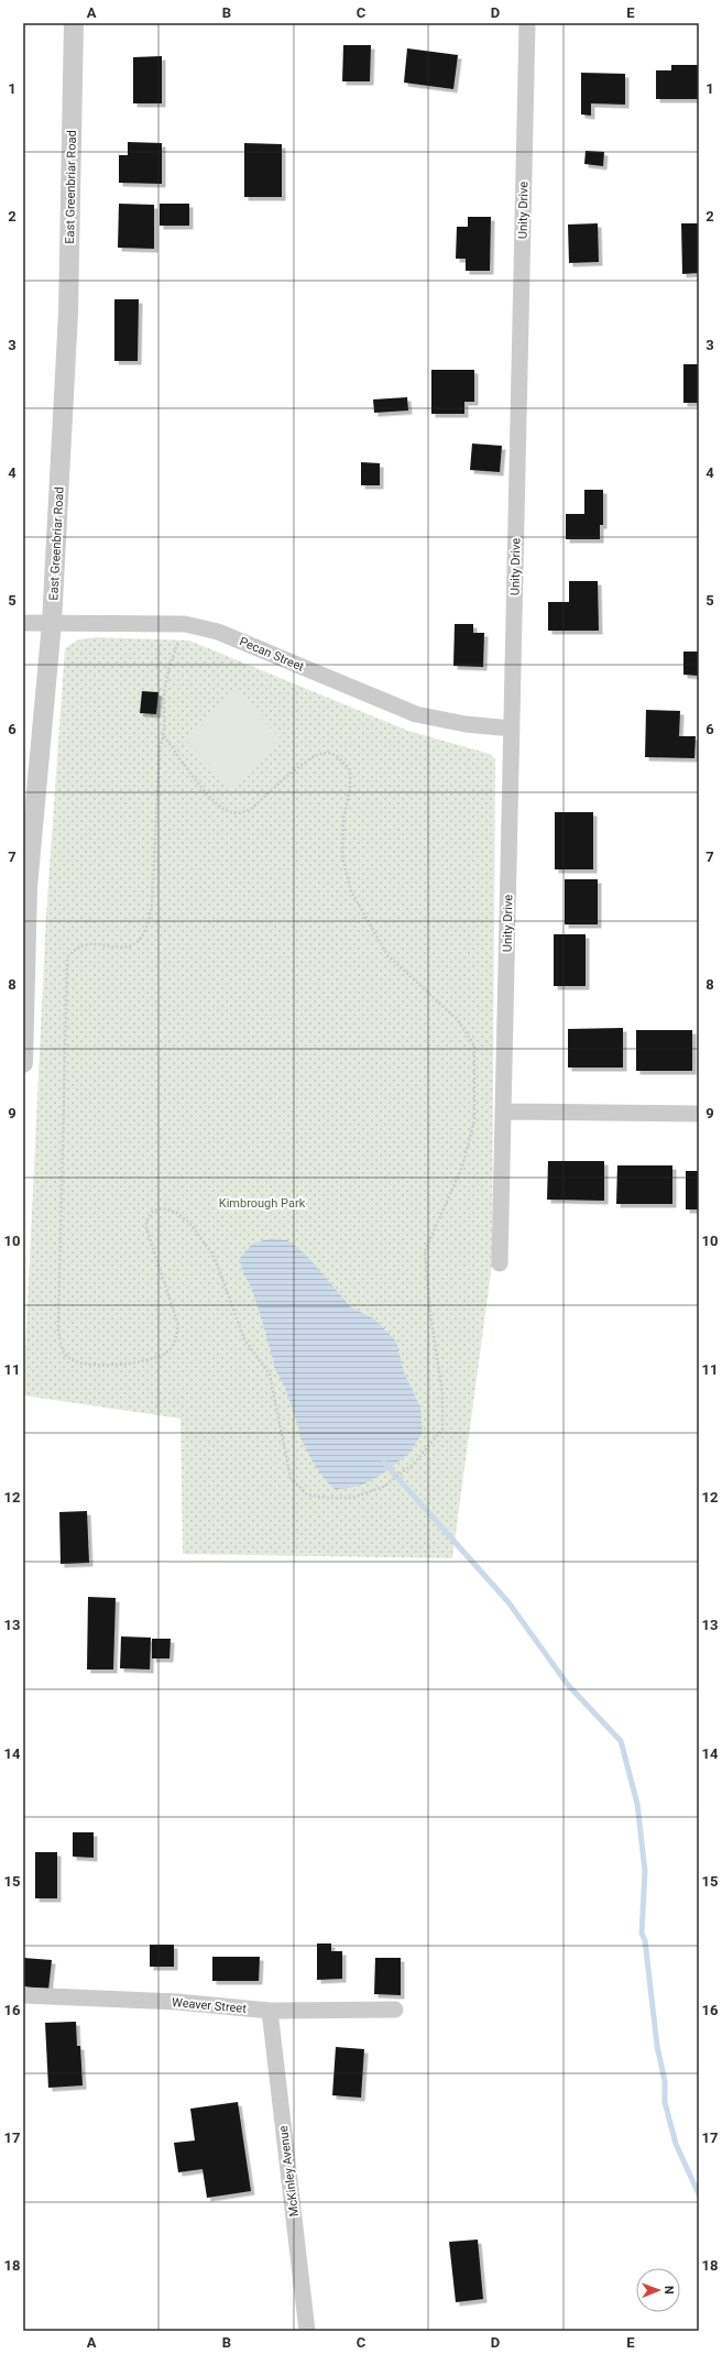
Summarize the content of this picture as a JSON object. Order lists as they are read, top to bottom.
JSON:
{
  "streets": {
    "street": [
      "East Greenbriar Road",
      "Unity Drive",
      "Pecan Street",
      "Weaver Street",
      "McKinley Avenue"
    ]
  },
  "crossings": [
    ["East Greenbriar Road", "Pecan Street"],
    ["Unity Drive", "Pecan Street"],
    ["Weaver Street", "McKinley Avenue"]
  ],
  "parks": ["Kimbrough Park"],
  "north": "right",
  "grid": {
    "columns": [
      "A",
      "B",
      "C",
      "D",
      "E"
    ],
    "rows": [
      "1",
      "2",
      "3",
      "4",
      "5",
      "6",
      "7",
      "8",
      "9",
      "10",
      "11",
      "12",
      "13",
      "14",
      "15",
      "16",
      "17",
      "18"
    ]
  }
}
